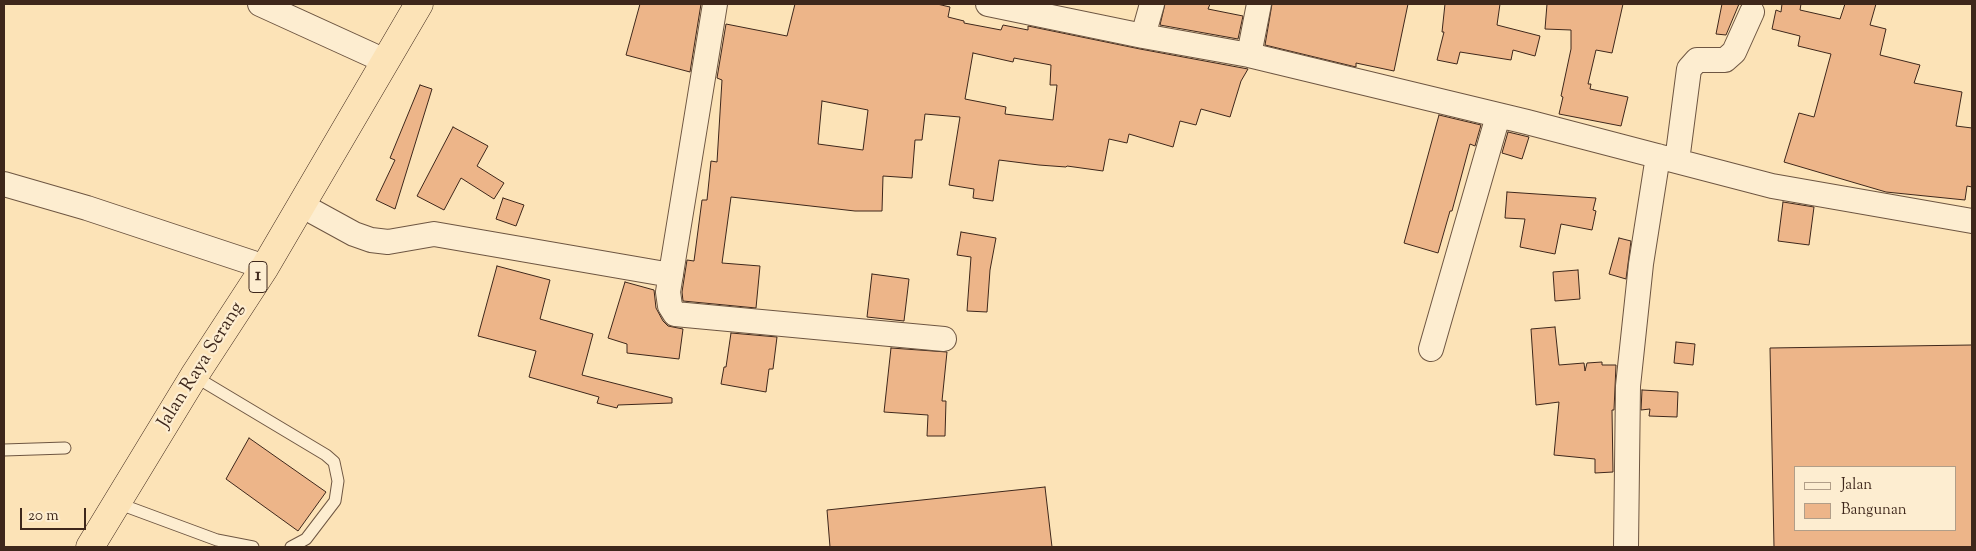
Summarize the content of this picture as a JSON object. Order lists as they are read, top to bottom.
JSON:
{
  "streets": {
    "highway": ["1", "Jalan Raya Serang"]
  },
  "legend": ["Jalan", "Bangunan"],
  "scale_bar": "20 m"
}
